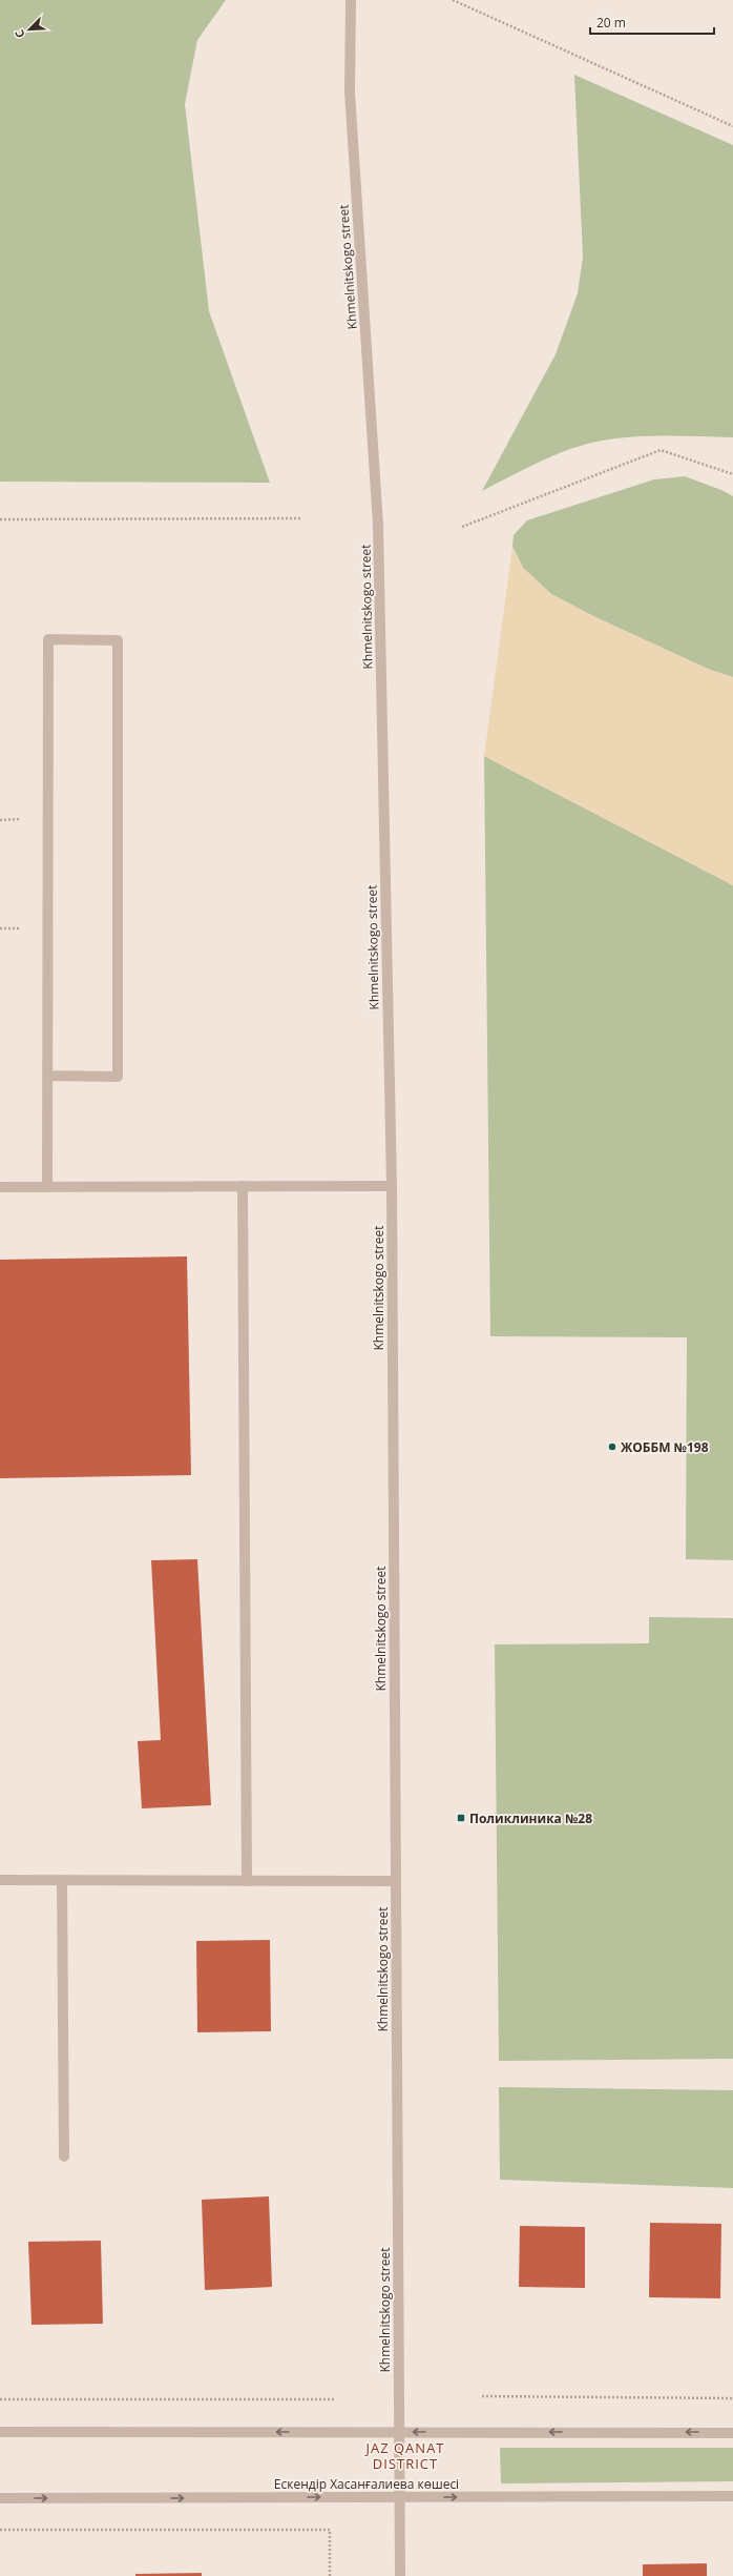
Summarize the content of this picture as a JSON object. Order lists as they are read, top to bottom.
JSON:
{
  "streets": {
    "street": ["Khmelnitskogo street", "Ескендір Хасанғалиева көшесі"]
  },
  "crossings": [
    ["Khmelnitskogo street", "Ескендір Хасанғалиева көшесі"]
  ],
  "districts": ["JAZ QANAT DISTRICT"],
  "places": {
    "other": ["ЖОББМ №198"],
    "transit": ["Поликлиника №28"]
  },
  "scale_bar": "20 m",
  "north": "bottom left"
}
